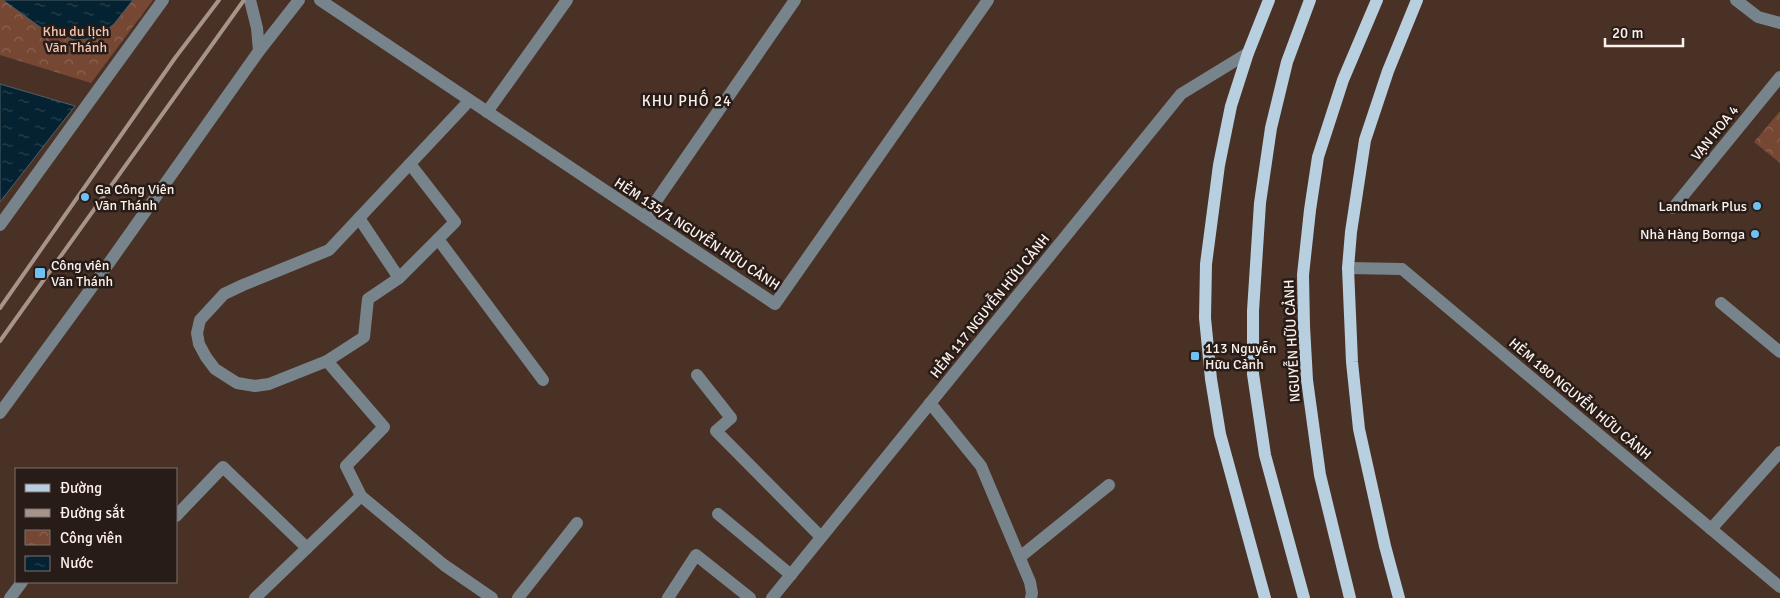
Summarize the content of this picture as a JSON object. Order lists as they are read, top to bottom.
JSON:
{
  "streets": {
    "main road": ["NGUYỄN HỮU CẢNH"],
    "street": [
      "VẠN HOA 4",
      "HẺM 135/1 NGUYỄN HỮU CẢNH",
      "HẺM 117 NGUYỄN HỮU CẢNH",
      "HẺM 180 NGUYỄN HỮU CẢNH"
    ]
  },
  "districts": ["KHU PHỐ 24"],
  "parks": ["Khu du lịch Văn Thánh"],
  "places": {
    "other": ["Ga Công Viên Văn Thánh", "Landmark Plus", "Nhà Hàng Bornga"],
    "transit": ["Công viên Văn Thánh", "113 Nguyễn Hữu Cảnh"]
  },
  "legend": [
    "Đường",
    "Đường sắt",
    "Công viên",
    "Nước"
  ],
  "scale_bar": "20 m"
}
